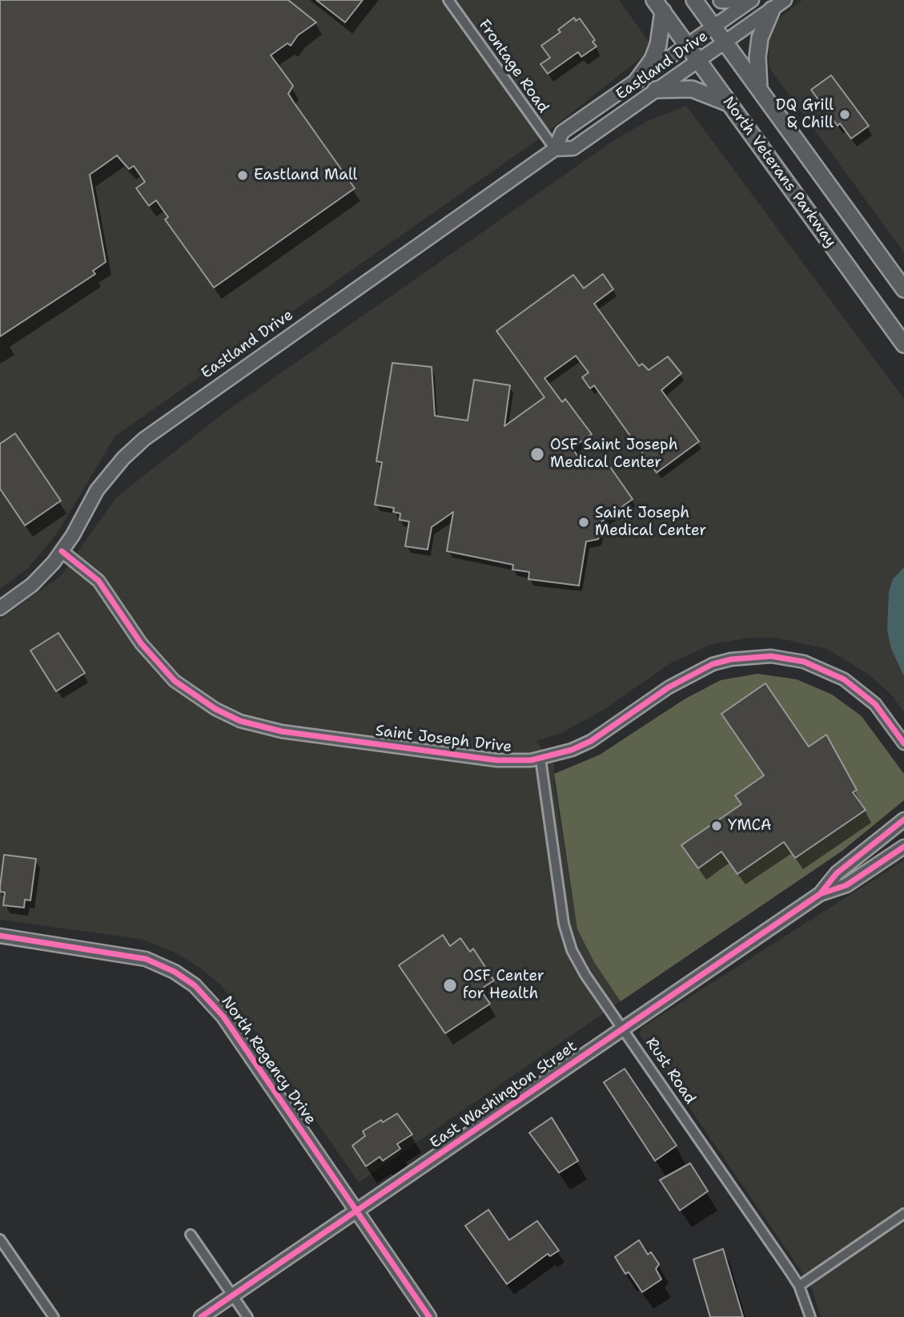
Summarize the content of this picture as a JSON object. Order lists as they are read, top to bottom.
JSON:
{
  "streets": {
    "highway": ["North Veterans Parkway"],
    "main road": ["Eastland Drive", "North Regency Drive", "East Washington Street"],
    "street": ["Frontage Road", "Saint Joseph Drive", "Rust Road"]
  },
  "crossings": [
    ["Eastland Drive", "Frontage Road"],
    ["Eastland Drive", "North Veterans Parkway"],
    ["Eastland Drive", "Saint Joseph Drive"],
    ["Saint Joseph Drive", "Rust Road"],
    ["North Regency Drive", "East Washington Street"],
    ["Rust Road", "East Washington Street"]
  ],
  "places": [
    "DQ Grill & Chill",
    "Eastland Mall",
    "OSF Saint Joseph Medical Center",
    "Saint Joseph Medical Center",
    "YMCA",
    "OSF Center for Health"
  ]
}
